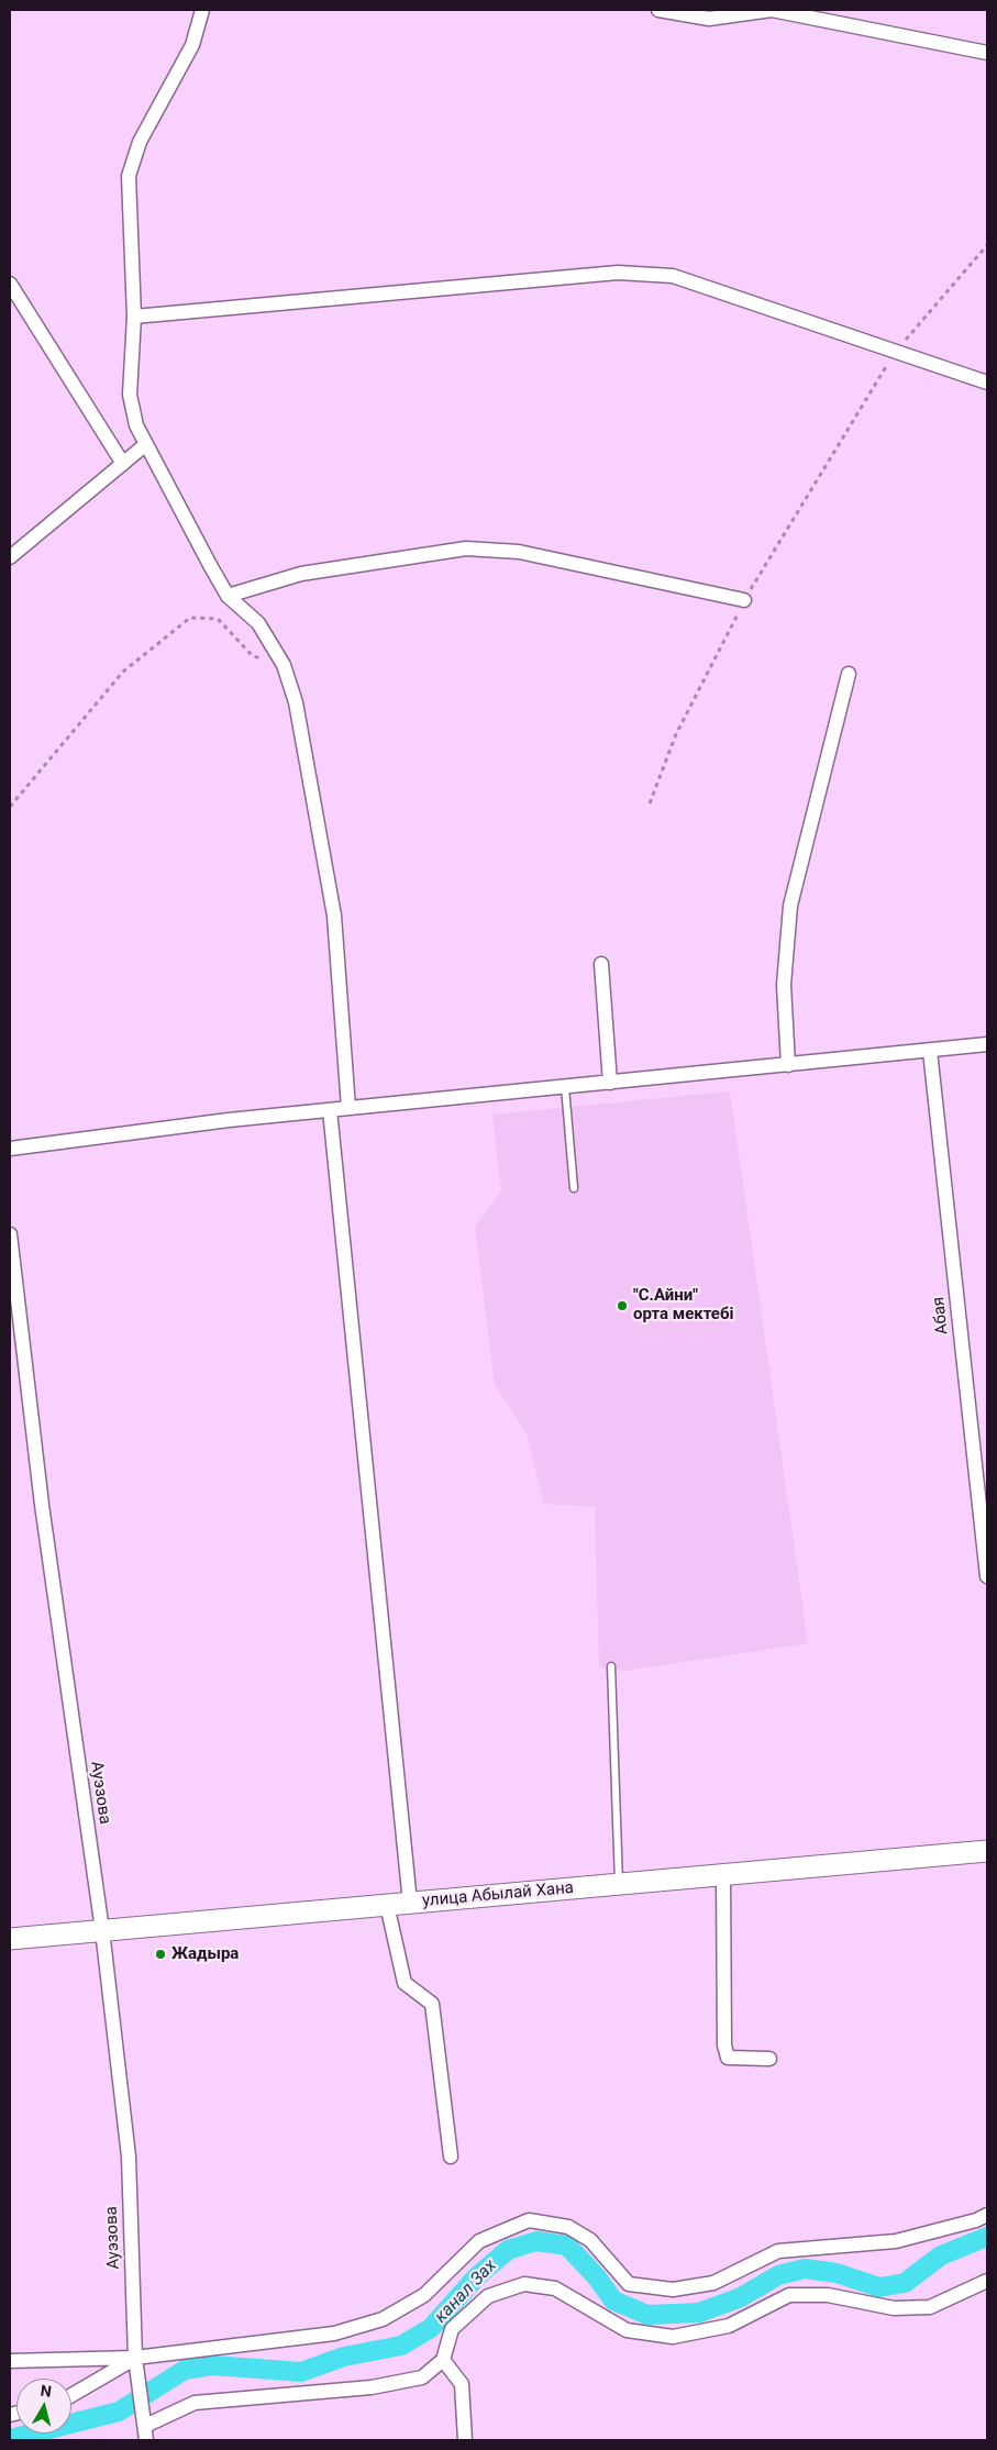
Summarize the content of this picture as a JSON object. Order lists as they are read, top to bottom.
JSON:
{
  "streets": {
    "main road": ["улица Абылай Хана"],
    "street": ["Абая", "Ауэзова"]
  },
  "crossings": [
    ["Ауэзова", "улица Абылай Хана"]
  ],
  "water": ["канал Зах"],
  "places": ["\"С.Айни\" орта мектебі", "Жадыра"],
  "north": "top"
}
